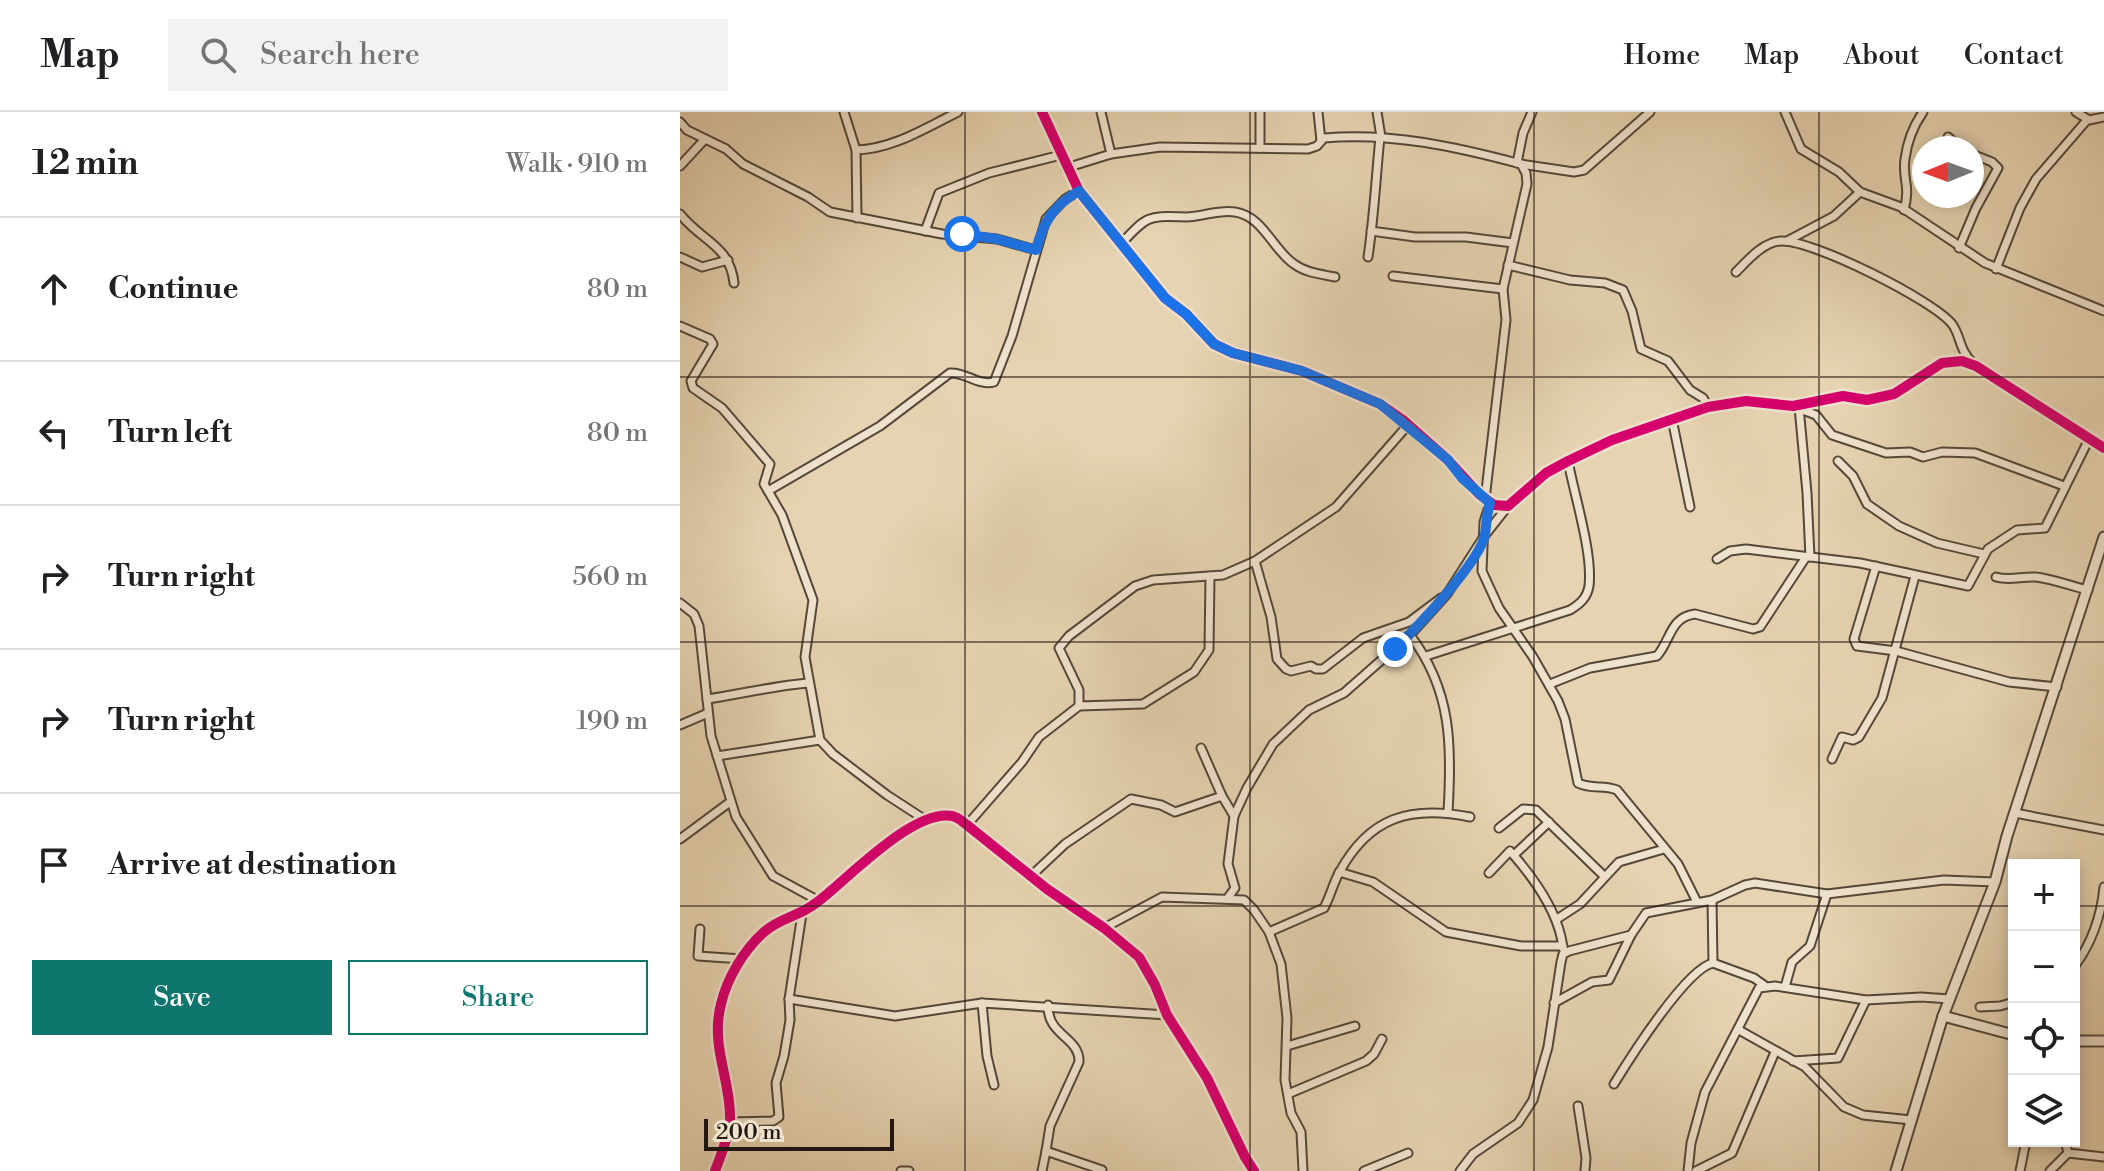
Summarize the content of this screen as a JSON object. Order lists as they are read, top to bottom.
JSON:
{
  "scale_bar": "200 m",
  "north": "left",
  "page": {
    "header": "Map",
    "search": "Search here",
    "nav": [
      "Home",
      "Map",
      "About",
      "Contact"
    ],
    "heading": ["12 min", "Walk · 910 m"],
    "list": [
      ["Continue", "80 m"],
      ["Turn left", "80 m"],
      ["Turn right", "560 m"],
      ["Turn right", "190 m"],
      "Arrive at destination"
    ],
    "map_buttons": ["+", "−"],
    "buttons": ["Save", "Share"],
    "scale": "200 m"
  }
}
